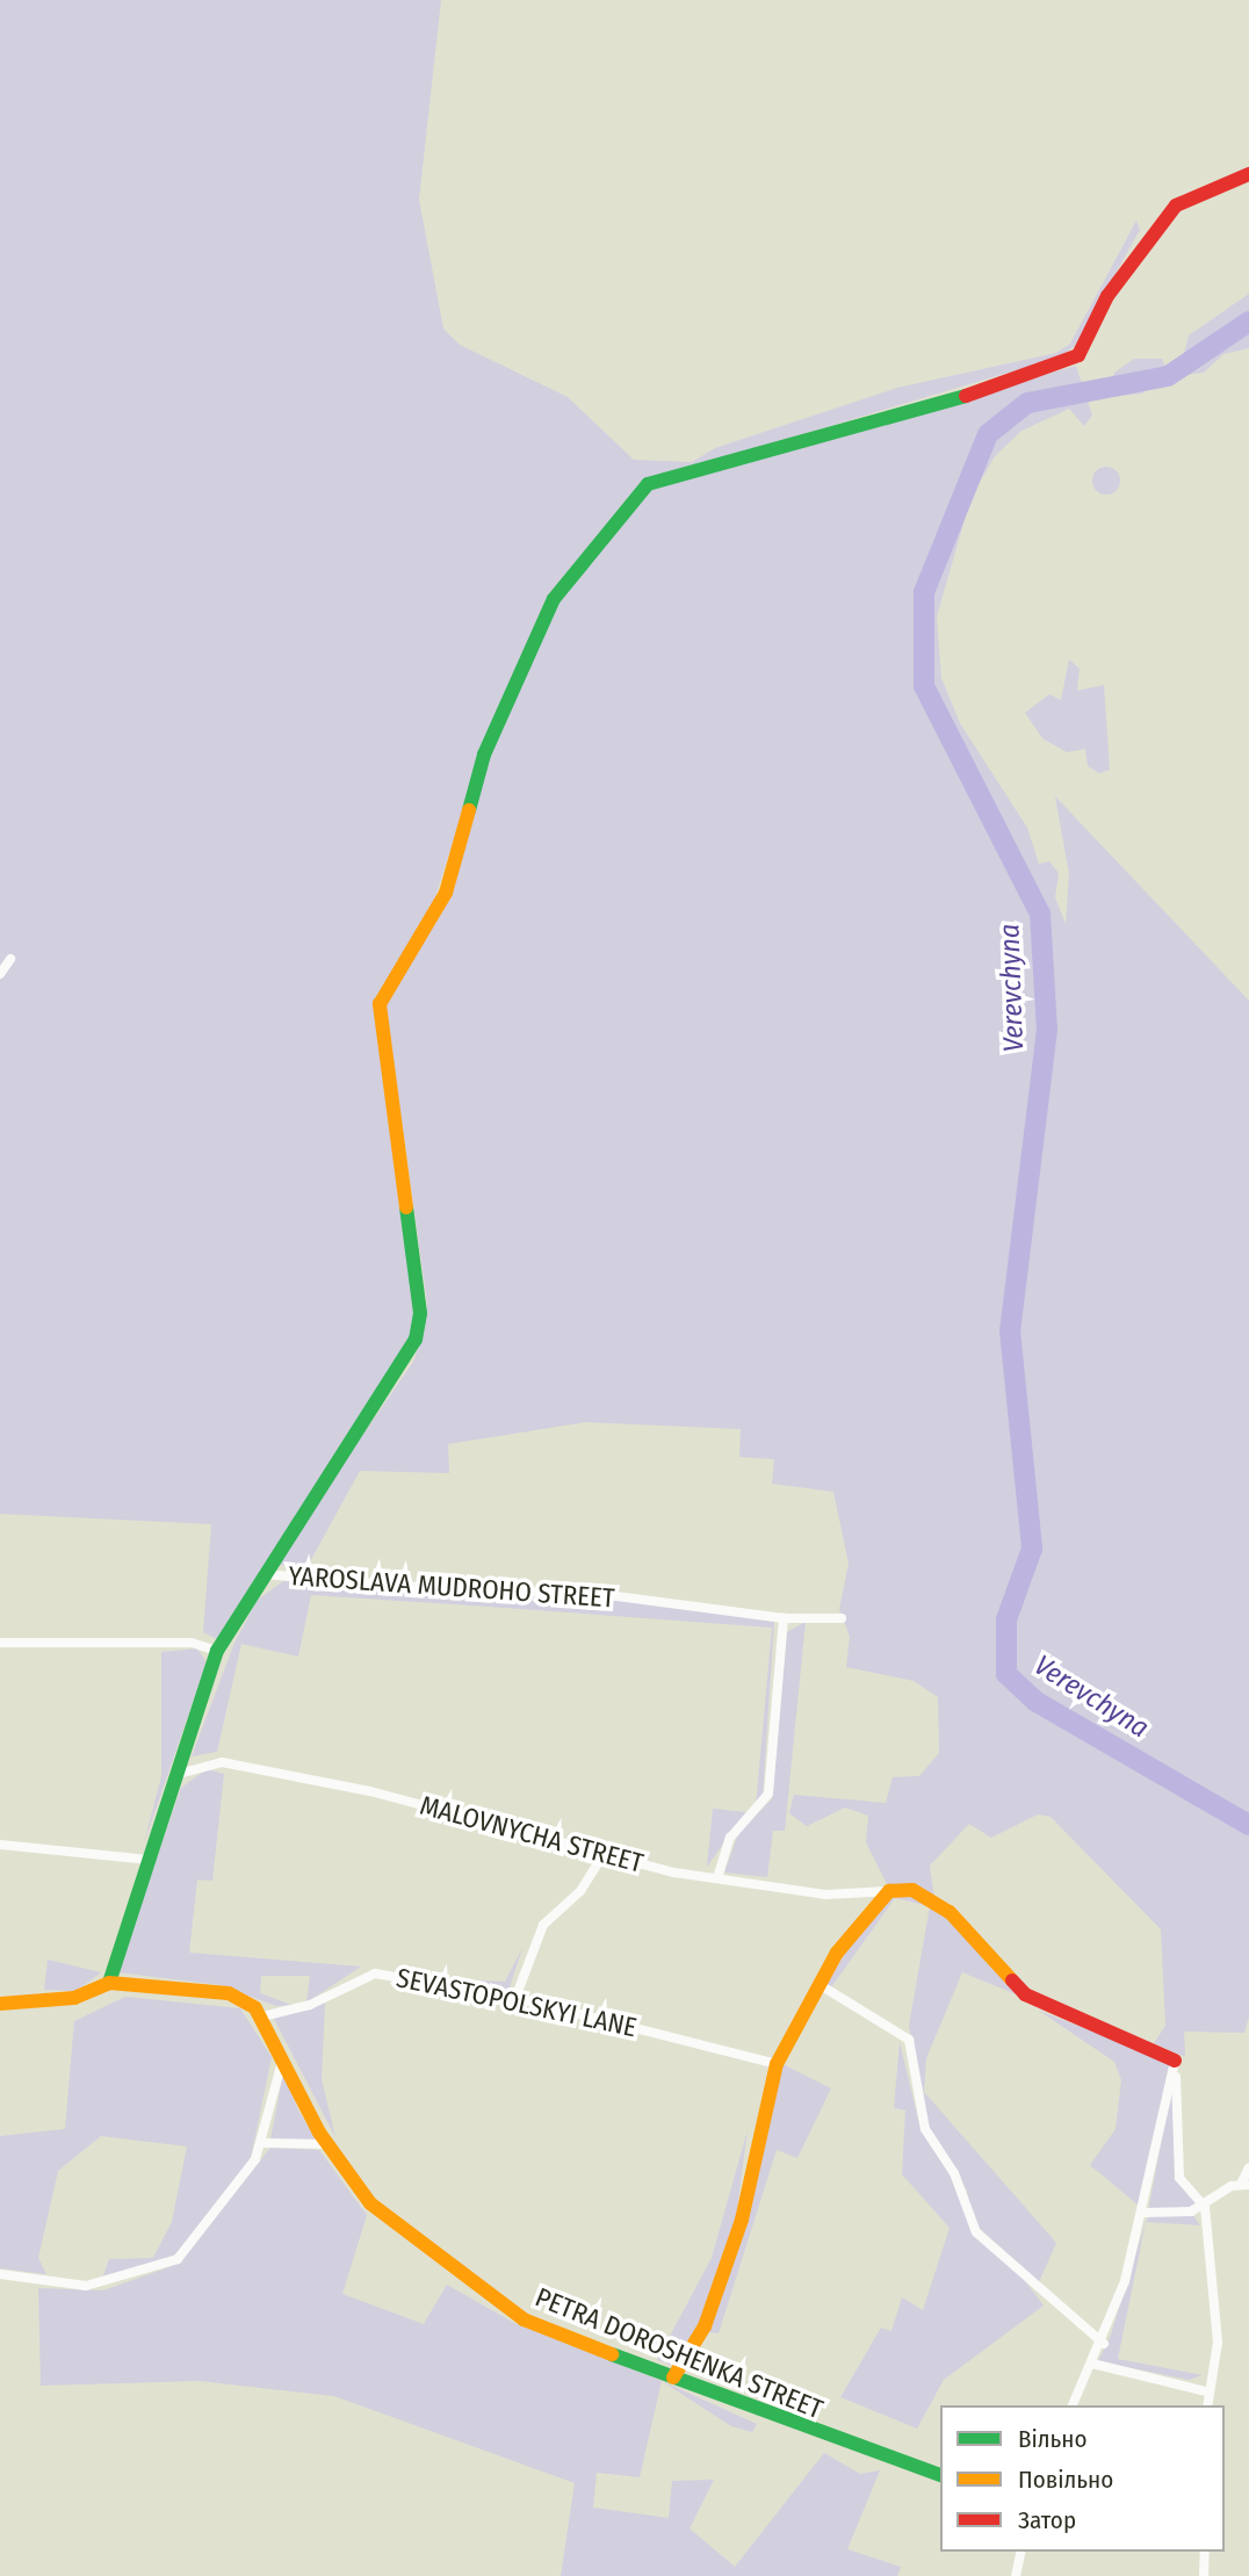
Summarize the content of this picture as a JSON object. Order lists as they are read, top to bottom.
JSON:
{
  "streets": {
    "street": [
      "YAROSLAVA MUDROHO STREET",
      "MALOVNYCHA STREET",
      "SEVASTOPOLSKYI LANE",
      "PETRA DOROSHENKA STREET"
    ]
  },
  "crossings": [
    ["SEVASTOPOLSKYI LANE", "PETRA DOROSHENKA STREET"]
  ],
  "water": ["Verevchyna"],
  "legend": ["Вільно", "Повільно", "Затор"]
}
